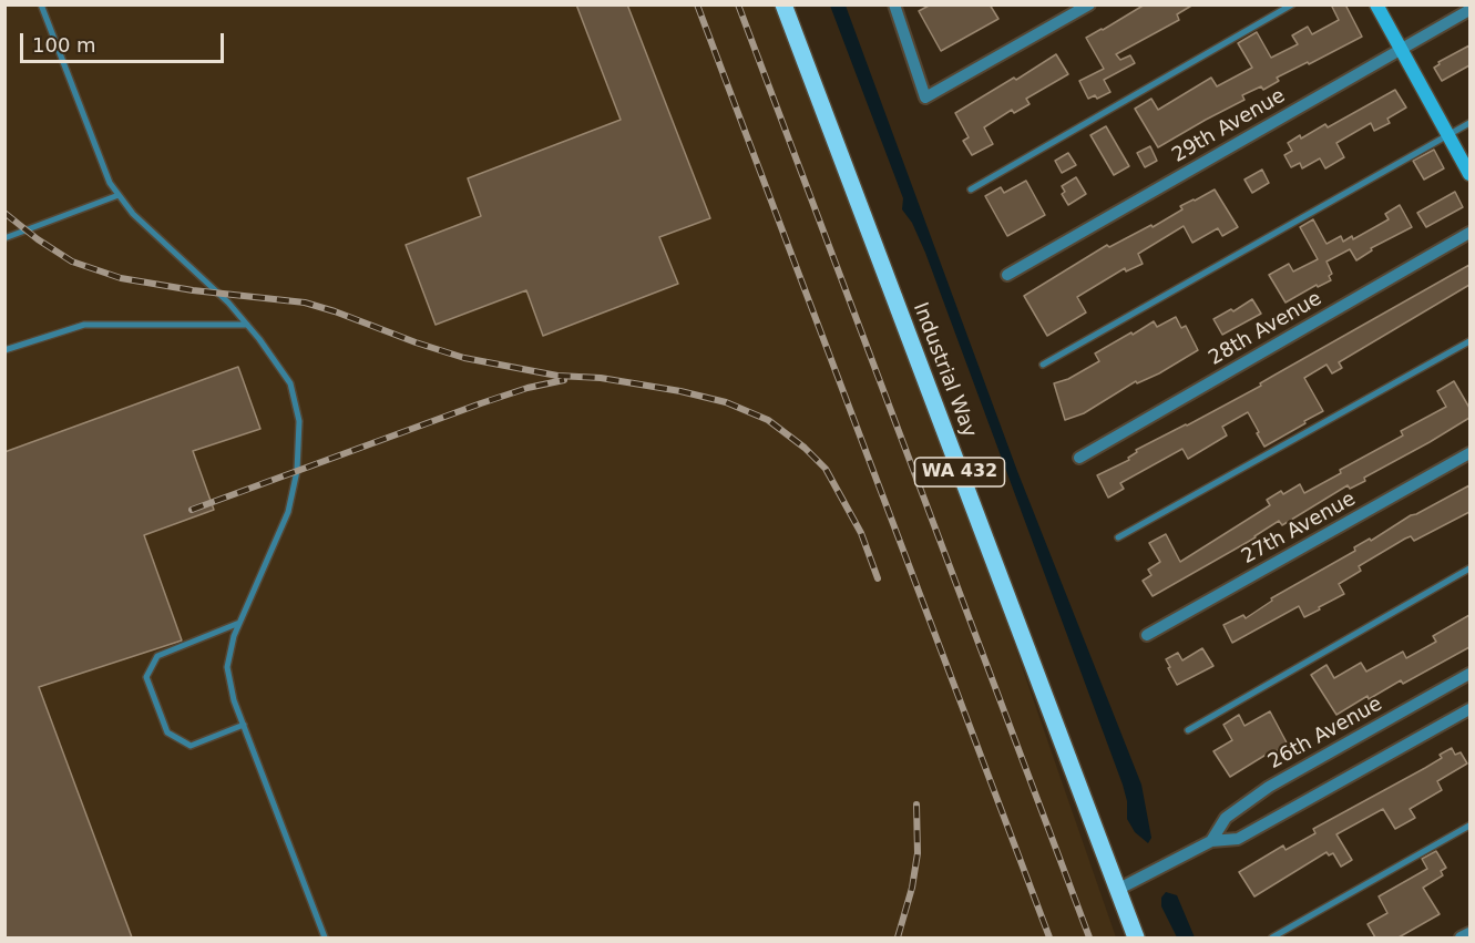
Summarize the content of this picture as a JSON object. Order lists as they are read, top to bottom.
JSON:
{
  "streets": {
    "main road": ["Industrial Way", "WA 432"],
    "street": [
      "29th Avenue",
      "28th Avenue",
      "27th Avenue",
      "26th Avenue"
    ]
  },
  "crossings": [
    ["Industrial Way", "26th Avenue"]
  ],
  "scale_bar": "100 m"
}
